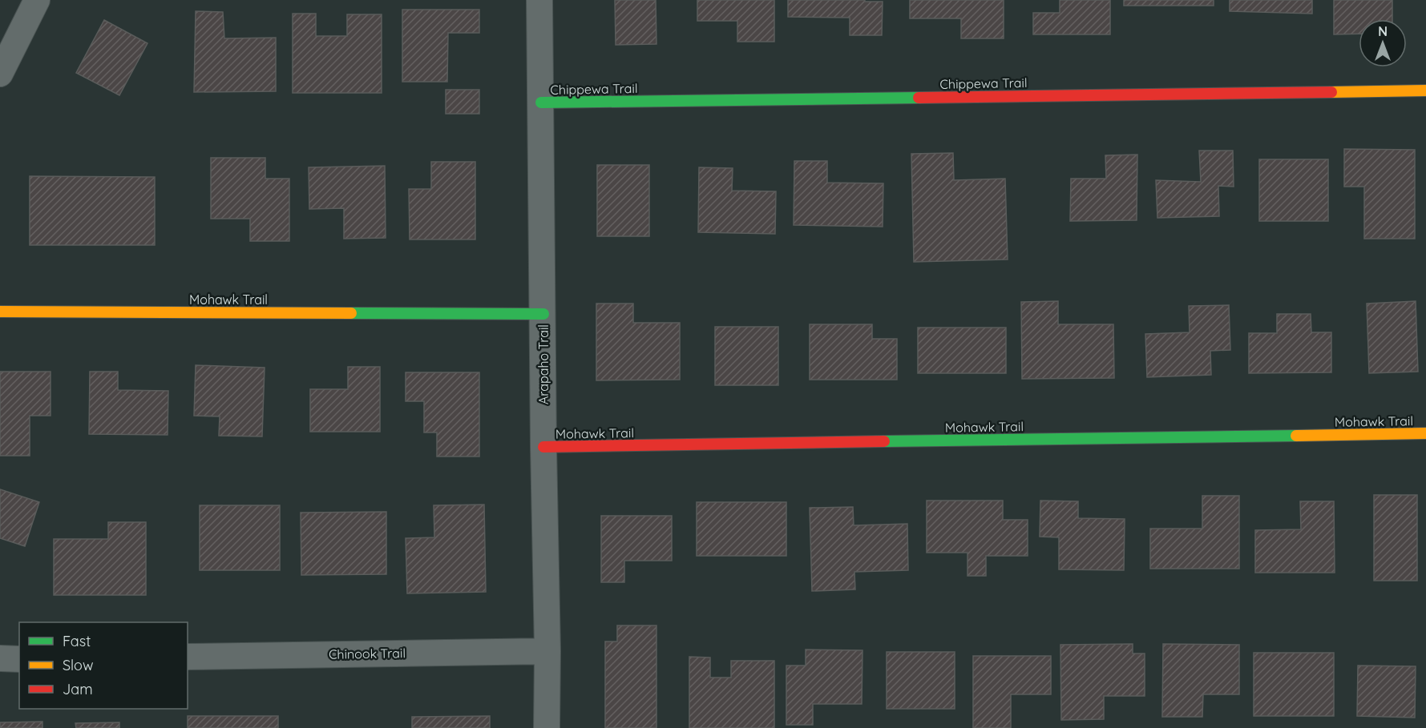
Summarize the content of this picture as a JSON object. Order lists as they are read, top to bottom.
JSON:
{
  "streets": {
    "street": [
      "Chippewa Trail",
      "Mohawk Trail",
      "Arapaho Trail",
      "Chinook Trail"
    ]
  },
  "crossings": [
    ["Chippewa Trail", "Arapaho Trail"],
    ["Mohawk Trail", "Arapaho Trail"],
    ["Arapaho Trail", "Chinook Trail"]
  ],
  "legend": ["Fast", "Slow", "Jam"],
  "north": "top"
}
